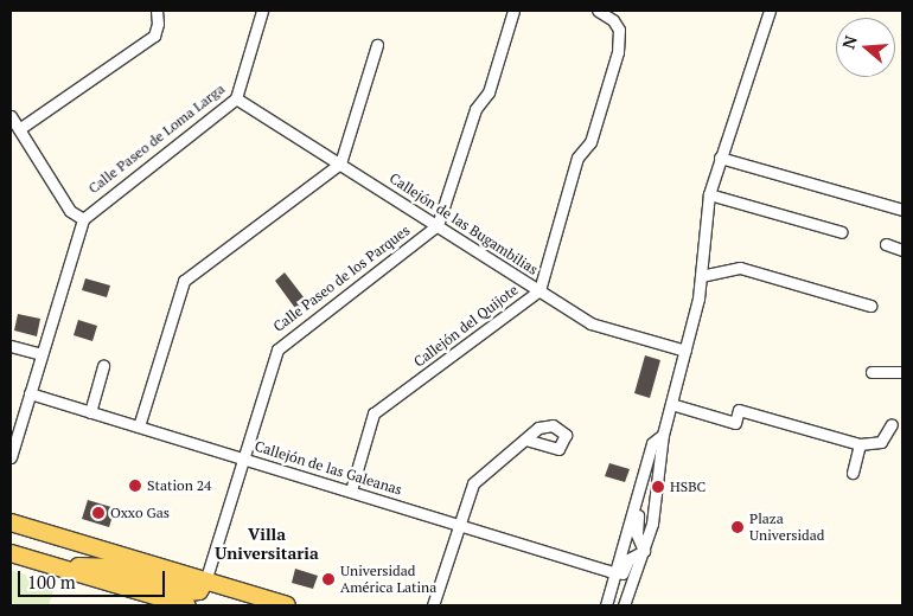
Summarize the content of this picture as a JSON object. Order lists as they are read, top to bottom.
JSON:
{
  "streets": {
    "street": [
      "Calle Paseo de Loma Larga",
      "Callejón de las Bugambilias",
      "Calle Paseo de los Parques",
      "Callejón del Quijote",
      "Callejón de las Galeanas"
    ]
  },
  "crossings": [
    ["Calle Paseo de Loma Larga", "Callejón de las Bugambilias"],
    ["Callejón de las Bugambilias", "Calle Paseo de los Parques"],
    ["Callejón de las Bugambilias", "Callejón del Quijote"],
    ["Calle Paseo de los Parques", "Callejón de las Galeanas"],
    ["Callejón del Quijote", "Callejón de las Galeanas"]
  ],
  "districts": ["Villa Universitaria"],
  "places": [
    "Station 24",
    "HSBC",
    "Oxxo Gas",
    "Plaza Universidad",
    "Universidad América Latina"
  ],
  "scale_bar": "100 m",
  "north": "left"
}
